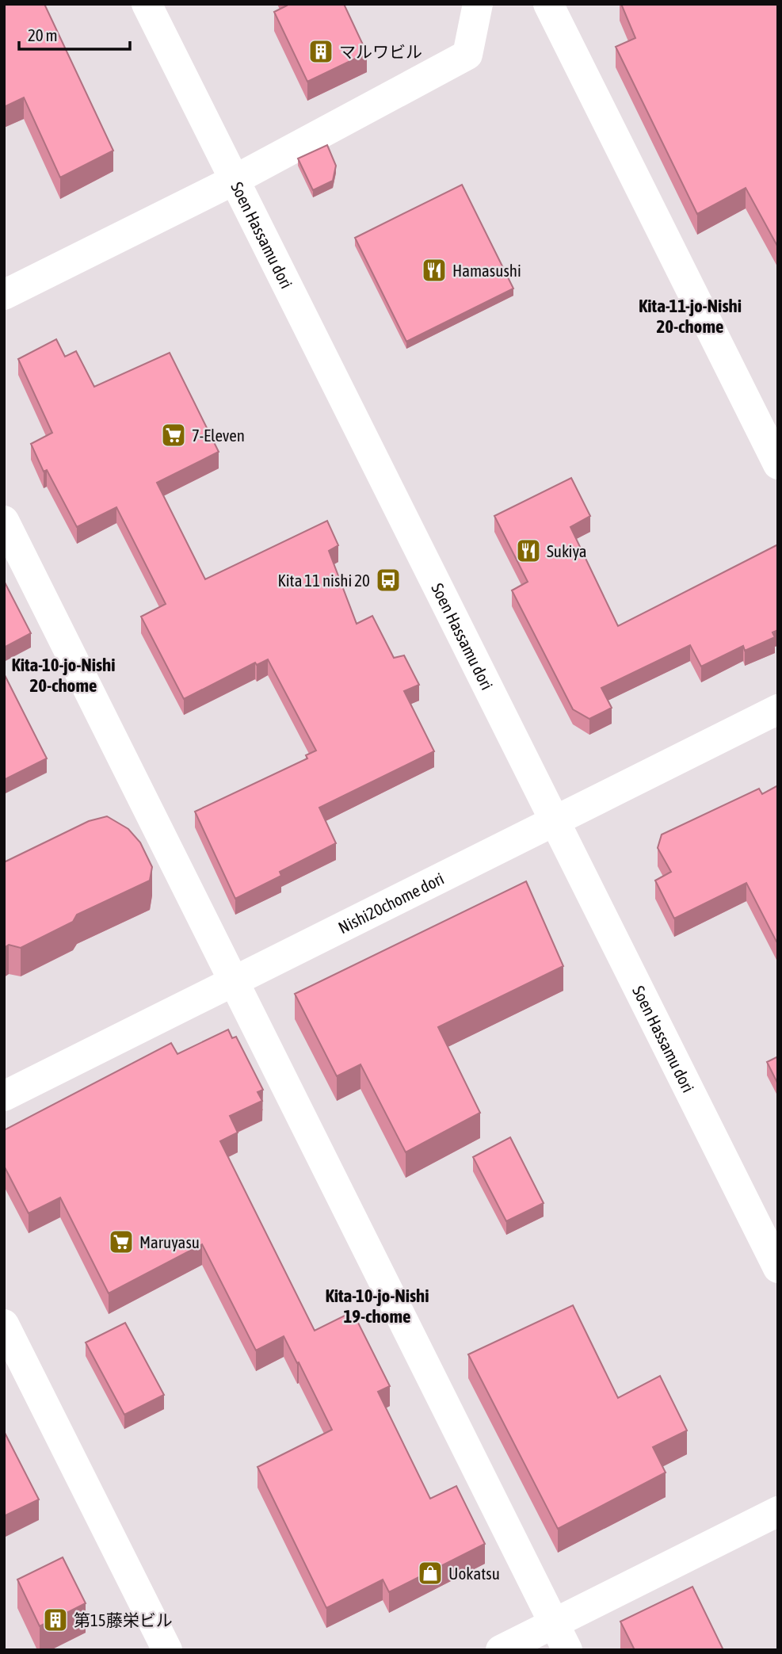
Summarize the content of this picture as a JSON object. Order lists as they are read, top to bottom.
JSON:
{
  "streets": {
    "street": ["Soen Hassamu dori", "Nishi20chome dori"]
  },
  "crossings": [
    ["Soen Hassamu dori", "Nishi20chome dori"]
  ],
  "districts": ["Kita-11-jo-Nishi 20-chome", "Kita-10-jo-Nishi 20-chome", "Kita-10-jo-Nishi 19-chome"],
  "places": {
    "building": ["マルワビル", "第15藤栄ビル"],
    "restaurant": ["Hamasushi", "Sukiya"],
    "supermarket": ["7-Eleven", "Maruyasu"],
    "bus stop": ["Kita 11 nishi 20"],
    "shop": ["Uokatsu"]
  },
  "scale_bar": "20 m"
}
